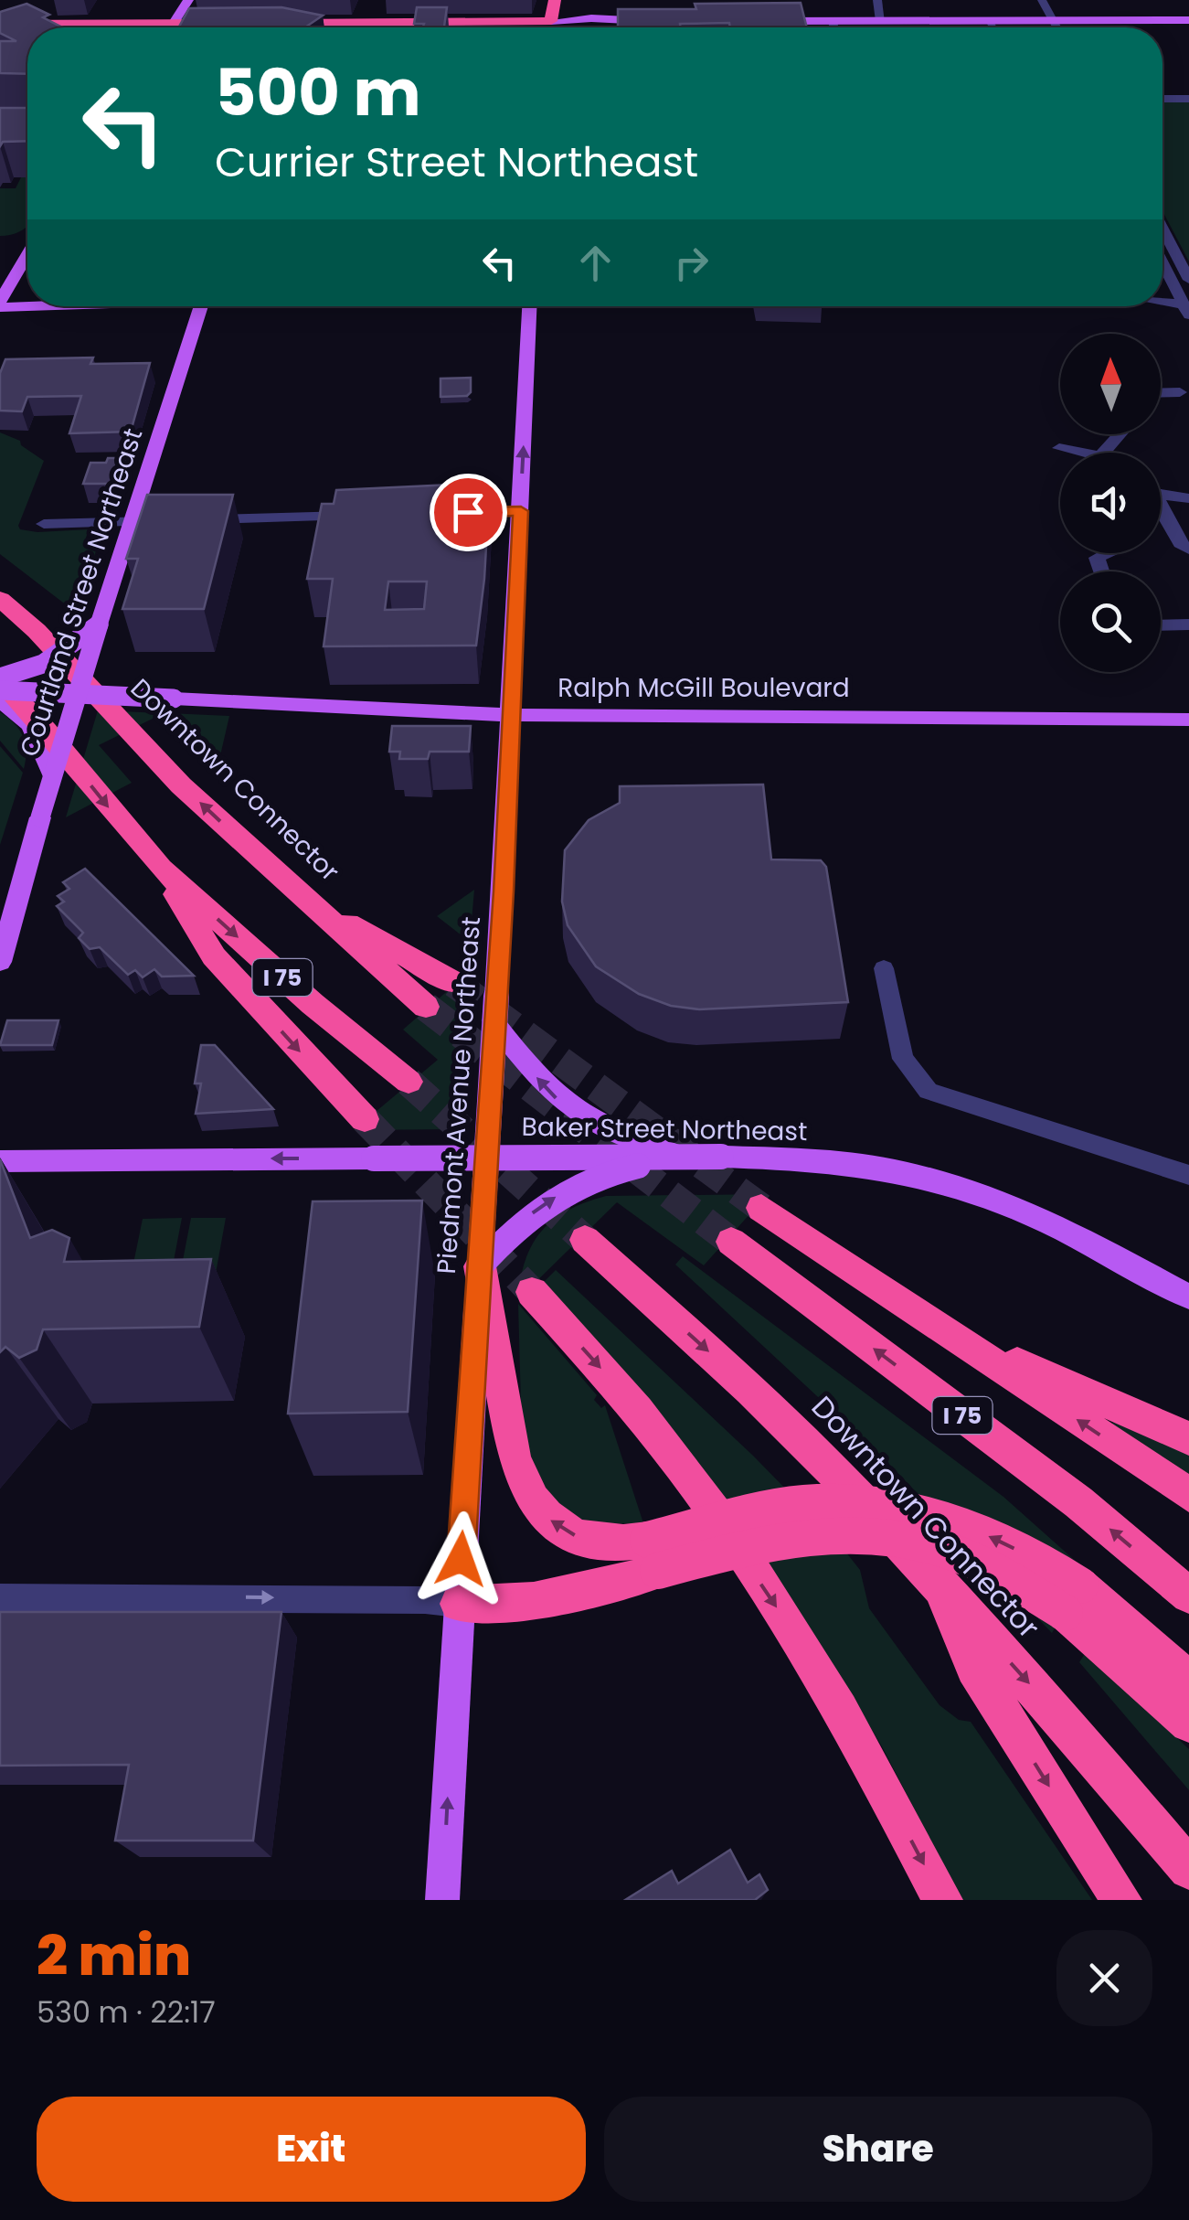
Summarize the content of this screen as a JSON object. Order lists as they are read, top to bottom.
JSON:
{
  "streets": {
    "highway": ["Downtown Connector", "I 75"],
    "main road": [
      "Courtland Street Northeast",
      "Ralph McGill Boulevard",
      "Piedmont Avenue Northeast",
      "Baker Street Northeast"
    ]
  },
  "crossings": [
    ["Courtland Street Northeast", "Ralph McGill Boulevard"],
    ["Ralph McGill Boulevard", "Piedmont Avenue Northeast"],
    ["Piedmont Avenue Northeast", "Baker Street Northeast"]
  ],
  "one_way": ["Baker Street Northeast"],
  "north": "top",
  "page": {
    "turn": ["500 m", "Currier Street Northeast"],
    "heading": ["2 min", "530 m · 22:17"],
    "buttons": ["Exit", "Share"]
  }
}
